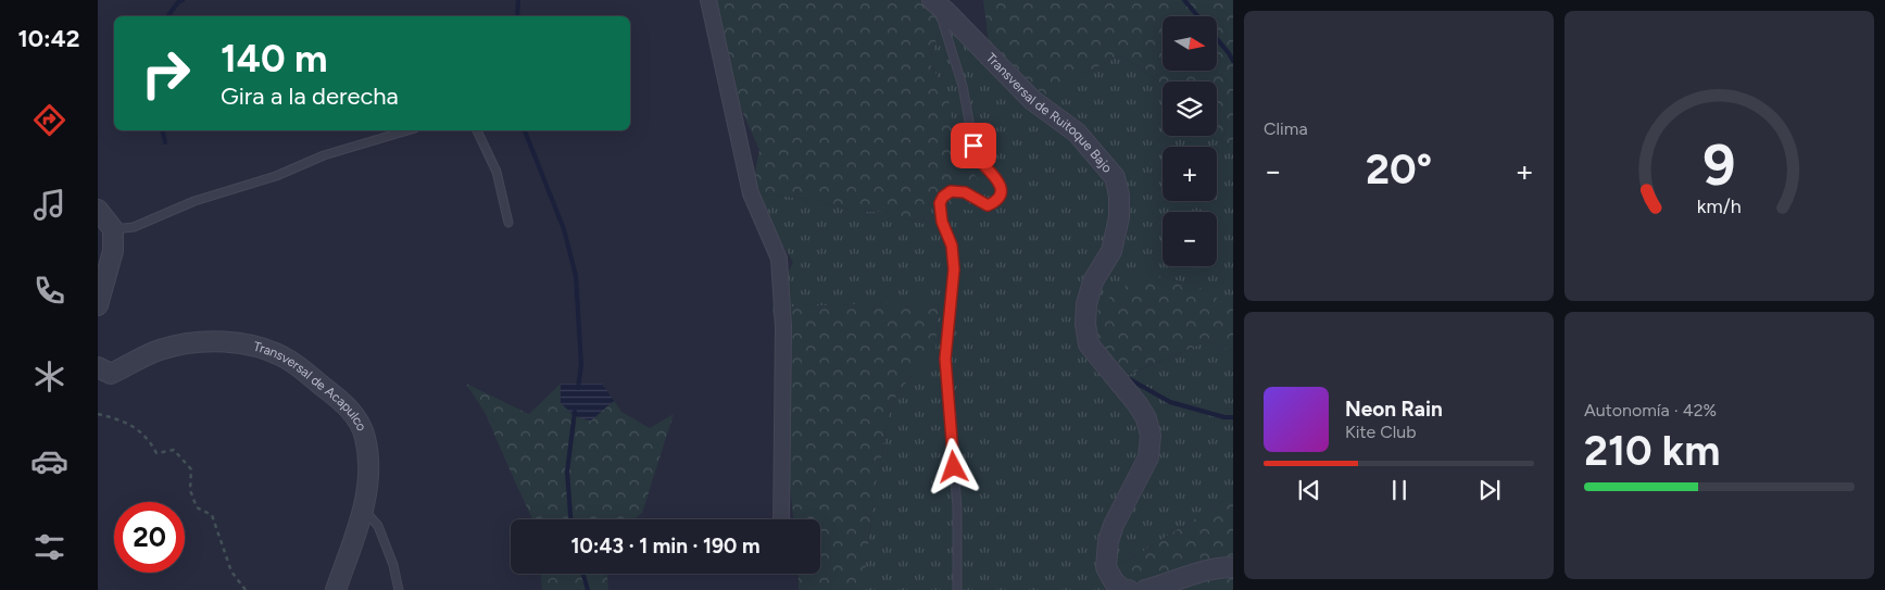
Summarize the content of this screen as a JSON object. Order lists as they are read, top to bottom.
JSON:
{
  "streets": {
    "street": ["Transversal de Ruitoque Bajo", "Transversal de Acapulco"]
  },
  "north": "right",
  "page": {
    "tabs": "10:42",
    "tile": [
      "Clima",
      ["Autonomía · 42%", "210 km"]
    ],
    "map_buttons": ["+", "−"],
    "turn": ["140 m", "Gira a la derecha"],
    "heat": ["−", "20°", "+"],
    "song": ["Neon Rain", "Kite Club"],
    "limit": "20",
    "trip": "10:43 · 1 min · 190 m",
    "gauge": ["9", "km/h"]
  }
}
